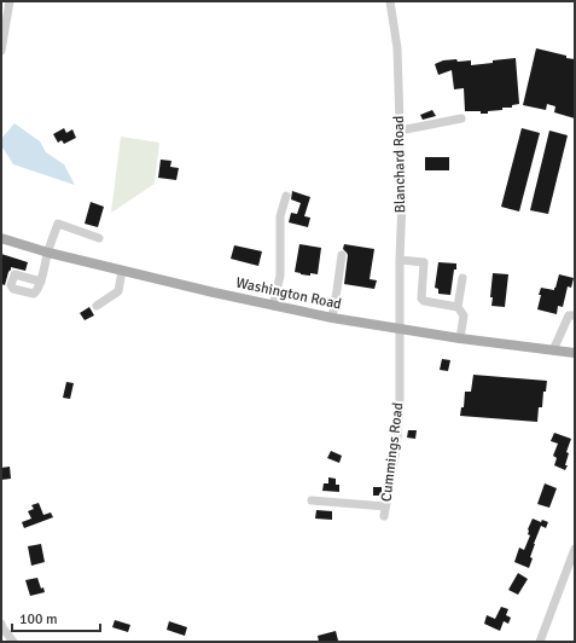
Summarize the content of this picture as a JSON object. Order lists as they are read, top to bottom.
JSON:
{
  "streets": {
    "main road": ["Washington Road"],
    "street": ["Blanchard Road", "Cummings Road"]
  },
  "crossings": [
    ["Blanchard Road", "Washington Road"],
    ["Blanchard Road", "Cummings Road"],
    ["Washington Road", "Cummings Road"]
  ],
  "scale_bar": "100 m"
}
